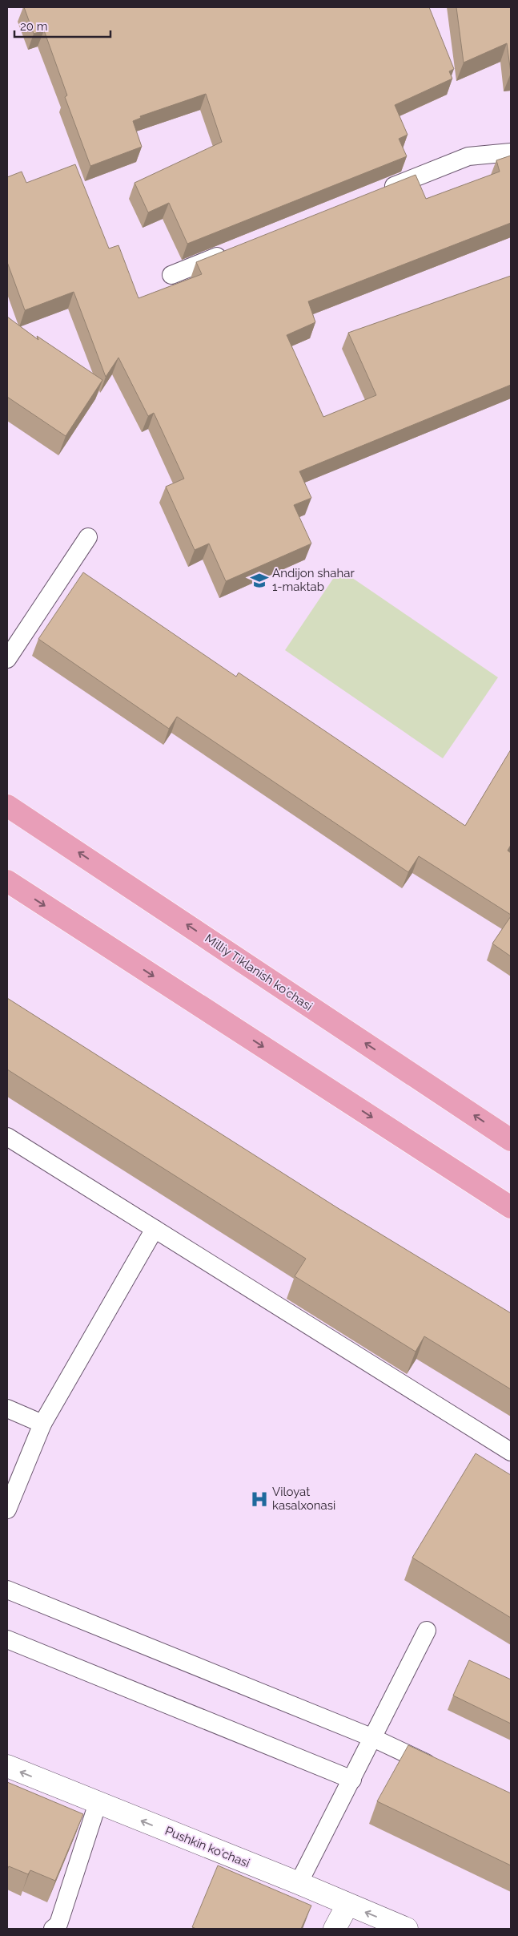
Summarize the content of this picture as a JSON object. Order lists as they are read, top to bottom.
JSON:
{
  "streets": {
    "main road": ["Milliy Tiklanish ko'chasi"],
    "street": ["Pushkin ko'chasi"]
  },
  "one_way": ["Pushkin ko'chasi"],
  "places": {
    "school or university": ["Andijon shahar 1-maktab"],
    "hospital": ["Viloyat kasalxonasi"]
  },
  "scale_bar": "20 m"
}
